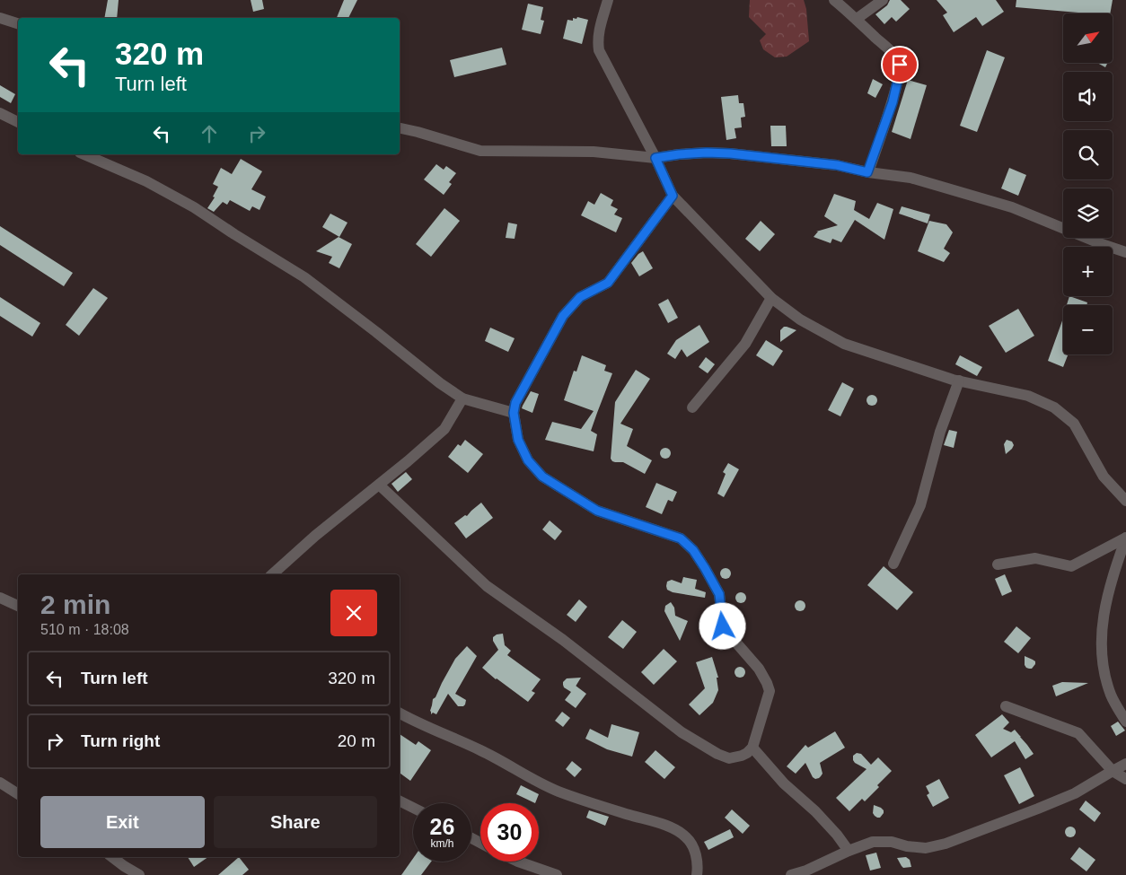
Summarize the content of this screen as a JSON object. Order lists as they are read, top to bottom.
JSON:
{
  "north": "top right",
  "page": {
    "map_buttons": ["+", "−"],
    "turn": ["320 m", "Turn left"],
    "heading": ["2 min", "510 m · 18:08"],
    "list": [
      {
        "name": "Turn left",
        "value": "320 m"
      },
      {
        "name": "Turn right",
        "value": "20 m"
      }
    ],
    "buttons": ["Exit", "Share"],
    "speed": "26 km/h",
    "limit": "30"
  }
}
